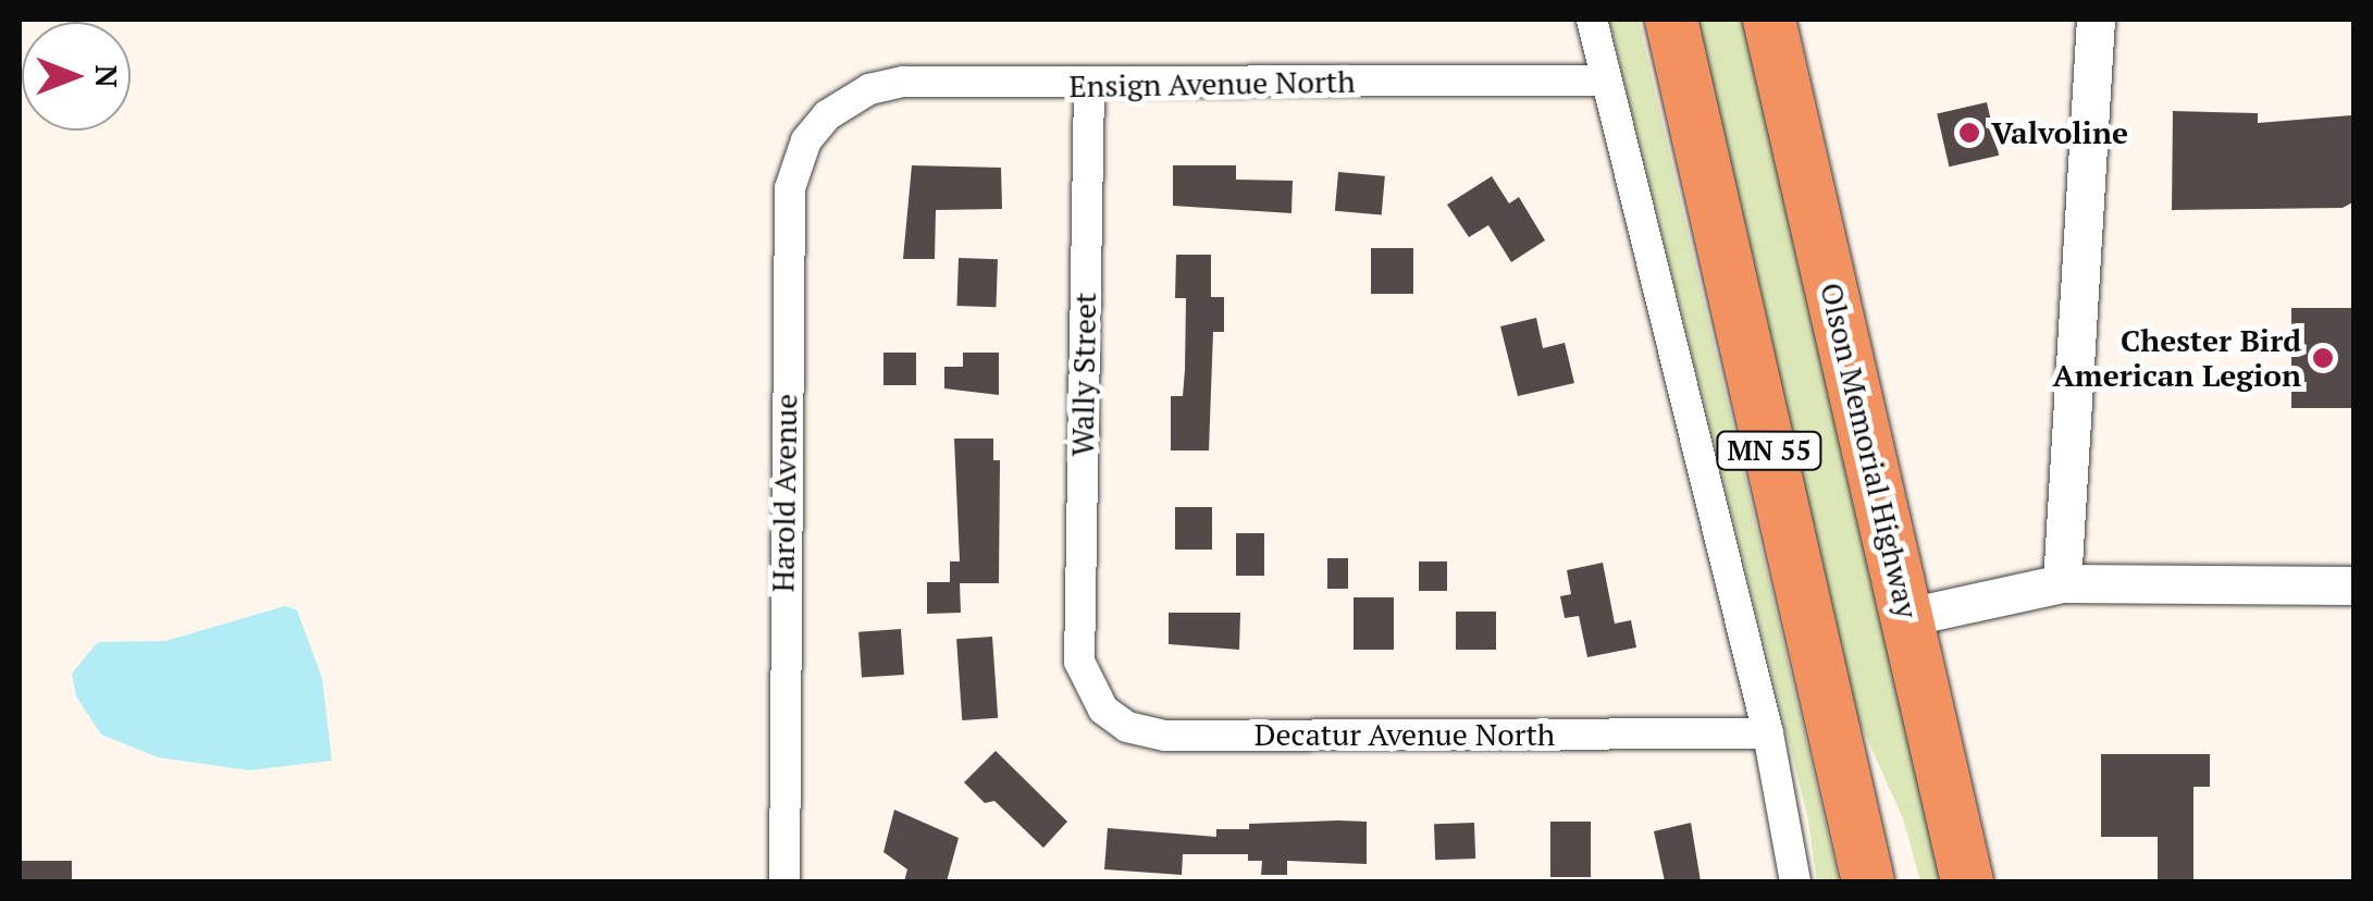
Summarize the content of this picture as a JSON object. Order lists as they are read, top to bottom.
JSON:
{
  "streets": {
    "highway": ["MN 55", "Olson Memorial Highway"],
    "street": [
      "Ensign Avenue North",
      "Wally Street",
      "Harold Avenue",
      "Decatur Avenue North"
    ]
  },
  "crossings": [
    ["Ensign Avenue North", "Wally Street"],
    ["Ensign Avenue North", "Harold Avenue"],
    ["Wally Street", "Decatur Avenue North"]
  ],
  "places": ["Valvoline", "Chester Bird American Legion"],
  "north": "right"
}
